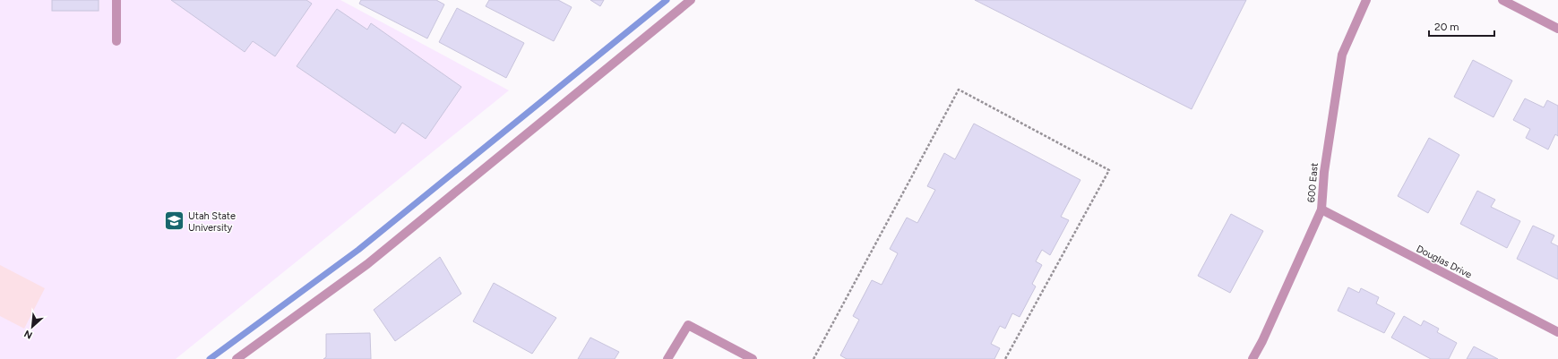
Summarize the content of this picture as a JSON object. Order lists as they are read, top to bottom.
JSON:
{
  "streets": {
    "street": ["600 East", "Douglas Drive"]
  },
  "crossings": [
    ["600 East", "Douglas Drive"]
  ],
  "places": {
    "school or university": ["Utah State University"]
  },
  "scale_bar": "20 m",
  "north": "bottom left"
}
